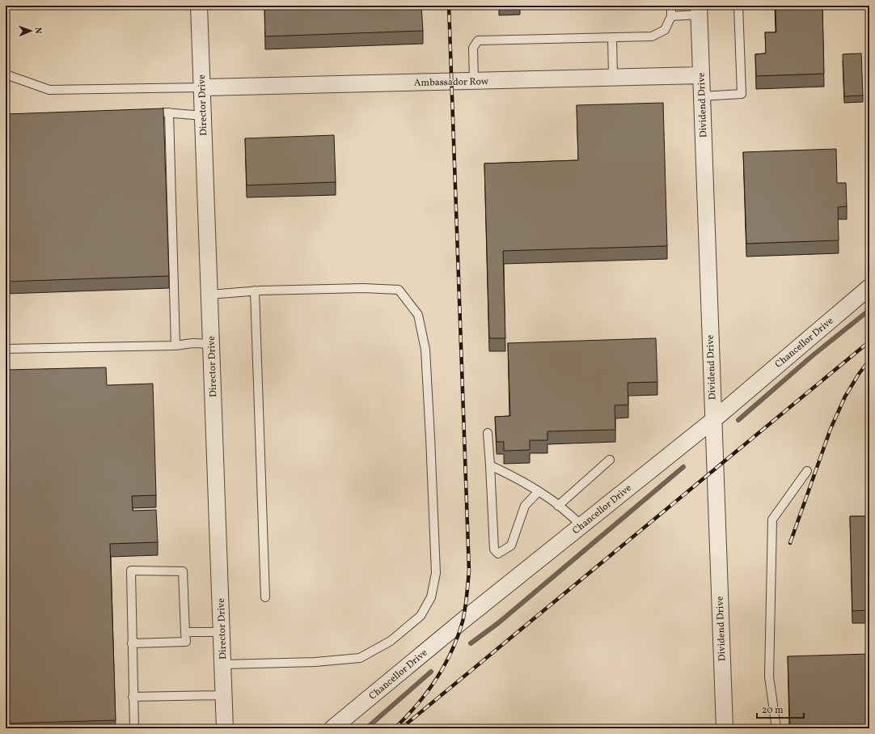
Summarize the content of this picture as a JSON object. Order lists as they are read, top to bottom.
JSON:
{
  "streets": {
    "street": [
      "Ambassador Row",
      "Director Drive",
      "Dividend Drive",
      "Chancellor Drive"
    ]
  },
  "crossings": [
    ["Ambassador Row", "Director Drive"],
    ["Ambassador Row", "Dividend Drive"],
    ["Dividend Drive", "Chancellor Drive"]
  ],
  "scale_bar": "20 m",
  "north": "right"
}
